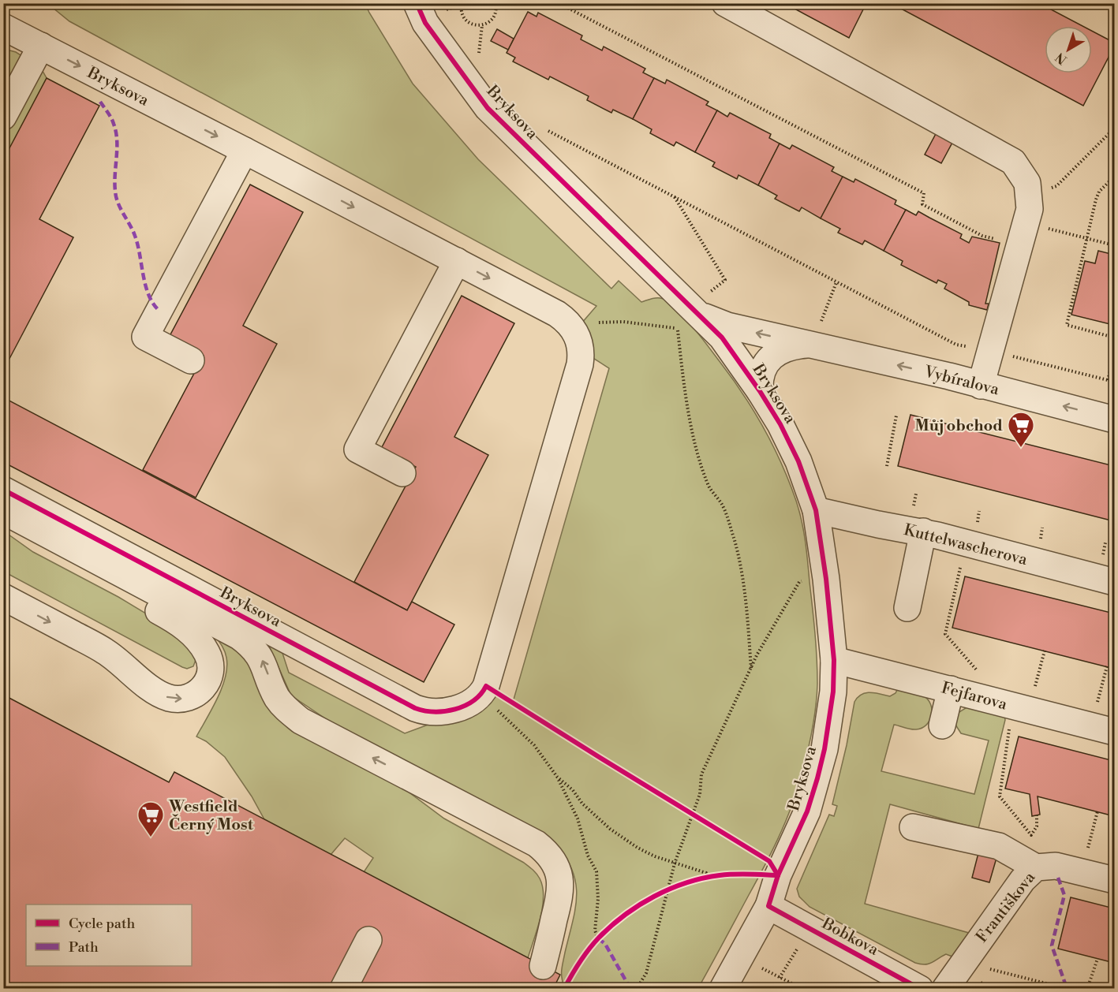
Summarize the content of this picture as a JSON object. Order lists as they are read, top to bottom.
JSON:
{
  "streets": {
    "street": [
      "Bryksova",
      "Vybíralova",
      "Kuttelwascherova",
      "Fejfarova",
      "Františkova",
      "Bobkova"
    ]
  },
  "crossings": [
    ["Bryksova", "Vybíralova"],
    ["Bryksova", "Kuttelwascherova"],
    ["Bryksova", "Fejfarova"],
    ["Bryksova", "Bobkova"]
  ],
  "one_way": ["Vybíralova"],
  "places": {
    "supermarket": ["Můj obchod", "Westfield Černý Most"]
  },
  "legend": ["Cycle path", "Path"],
  "north": "bottom left"
}
